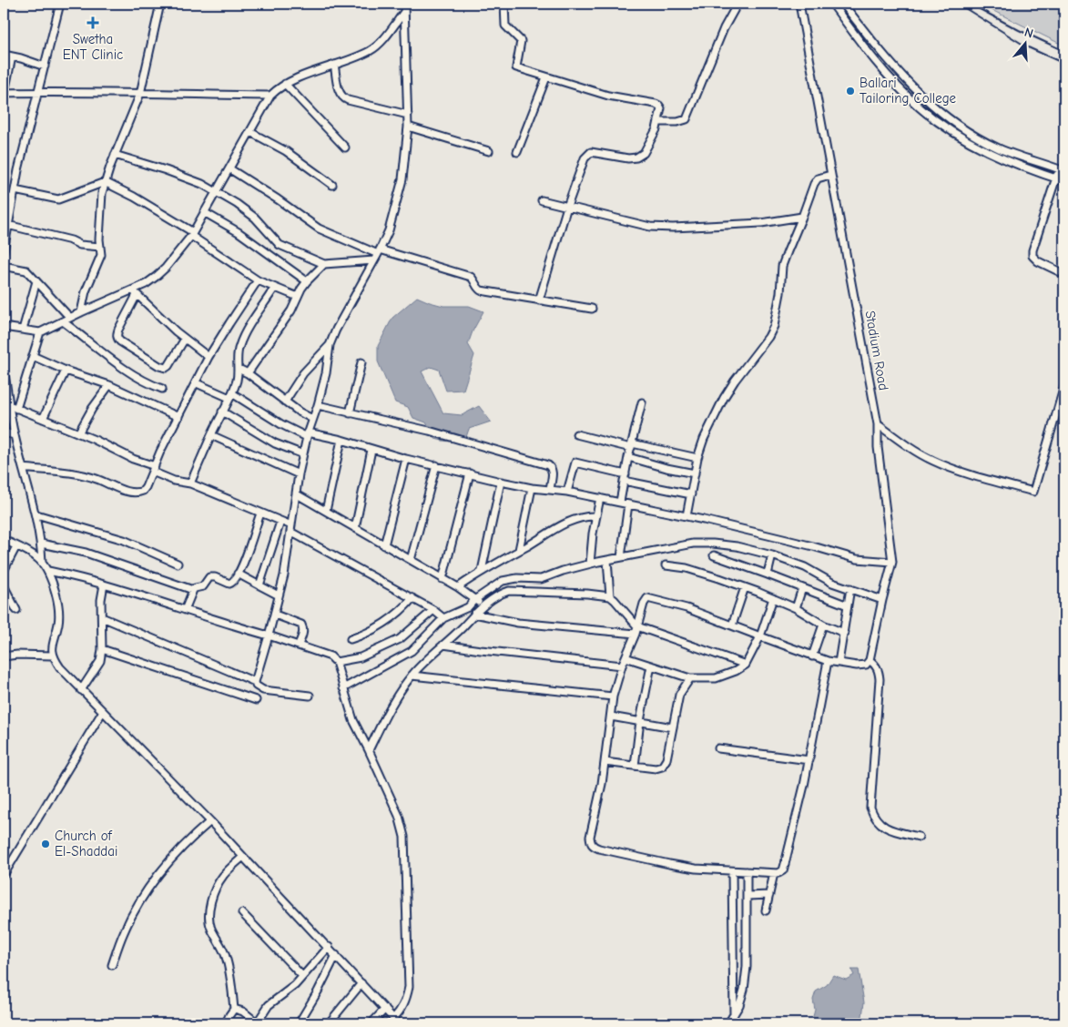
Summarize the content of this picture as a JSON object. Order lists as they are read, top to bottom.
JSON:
{
  "streets": {
    "street": ["Stadium Road"]
  },
  "places": {
    "health": ["Swetha ENT Clinic"],
    "other": ["Ballari Tailoring College", "Church of El-Shaddai"]
  },
  "north": "top"
}
